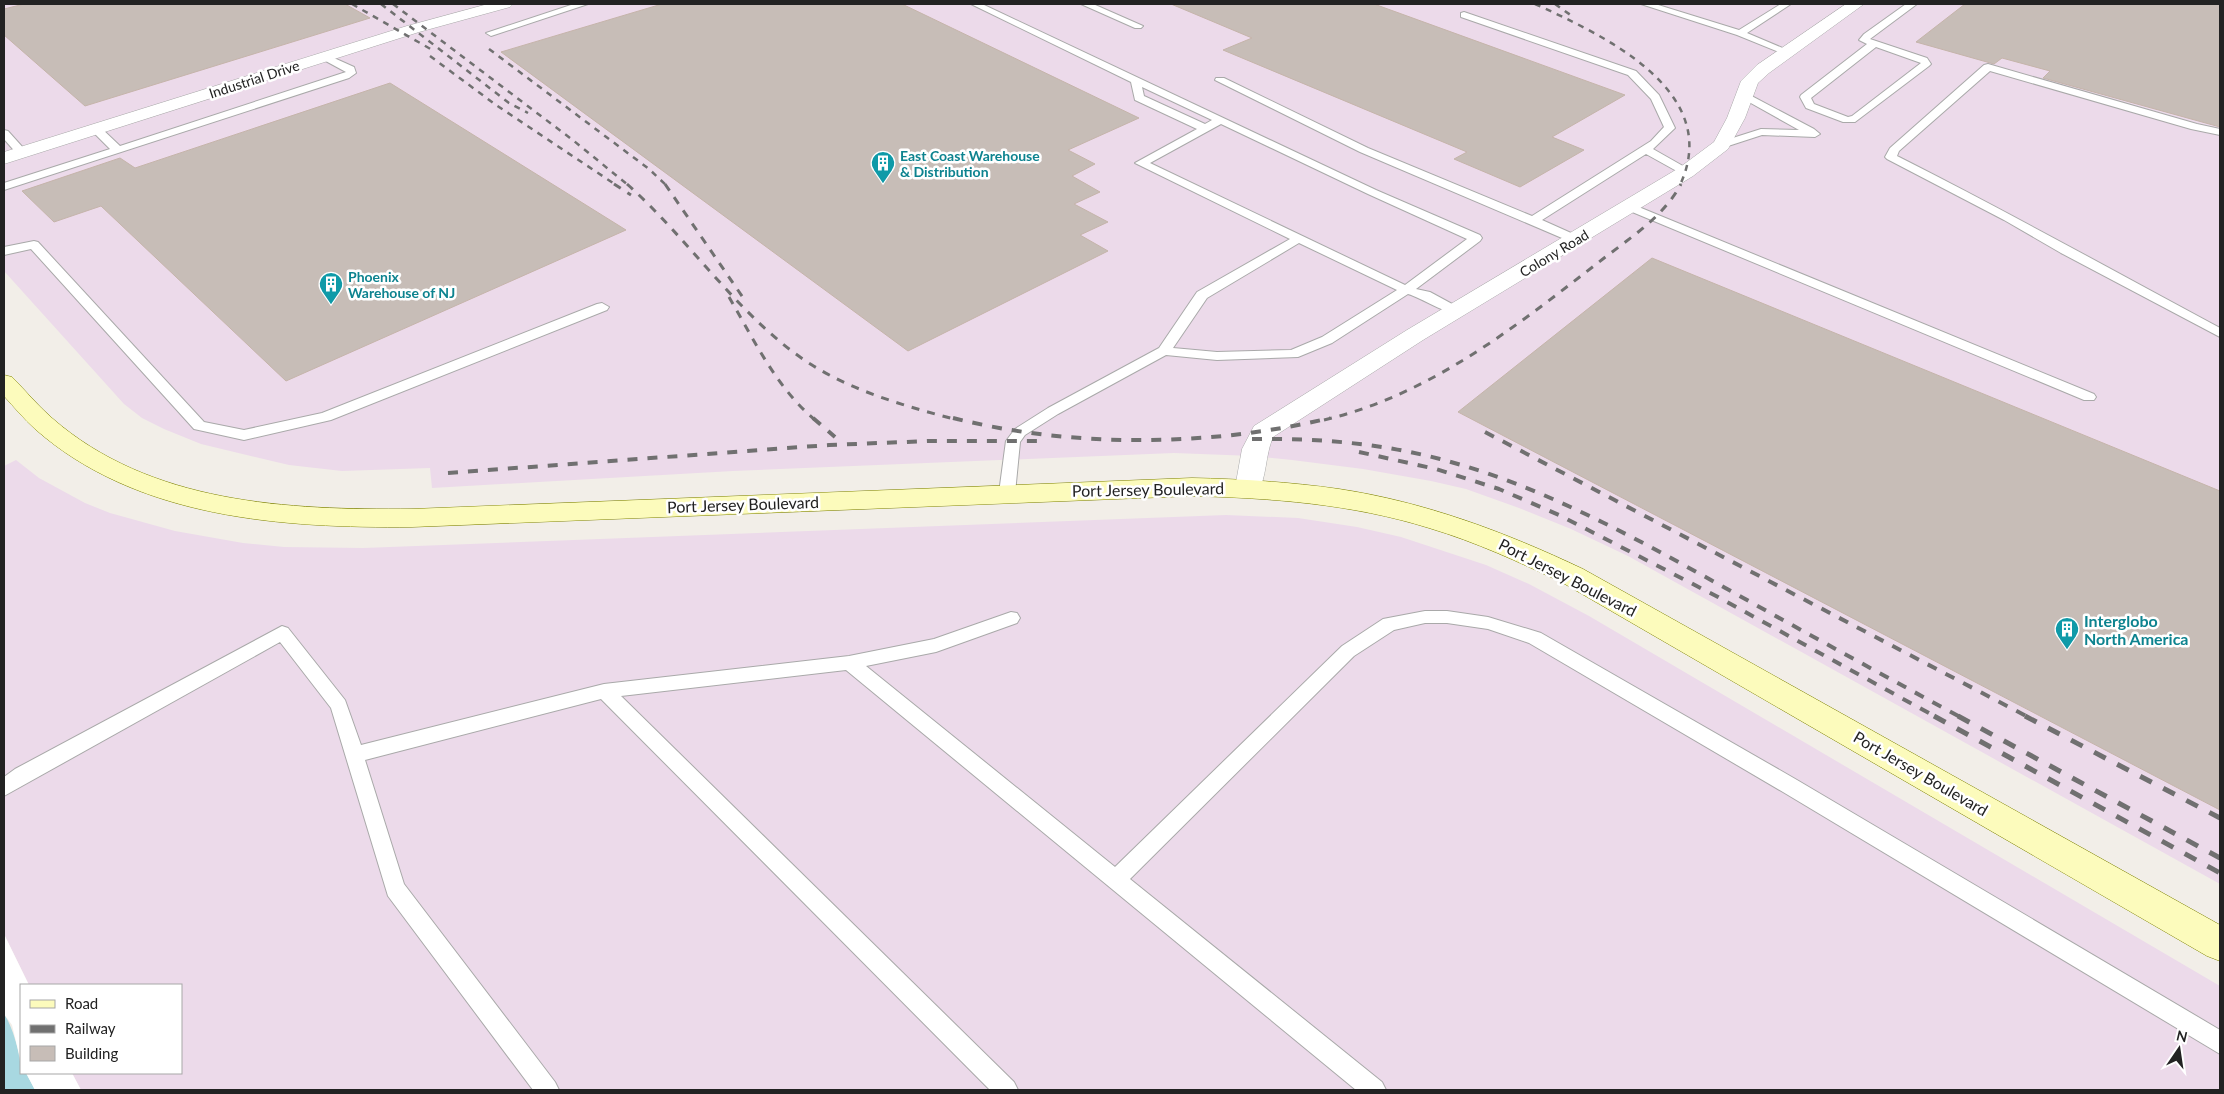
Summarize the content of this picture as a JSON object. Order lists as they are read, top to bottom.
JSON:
{
  "streets": {
    "street": ["Industrial Drive", "Colony Road", "Port Jersey Boulevard"]
  },
  "crossings": [
    ["Colony Road", "Port Jersey Boulevard"]
  ],
  "places": {
    "building": ["East Coast Warehouse & Distribution", "Phoenix Warehouse of NJ", "Interglobo North America"]
  },
  "legend": ["Road", "Railway", "Building"],
  "north": "top"
}
